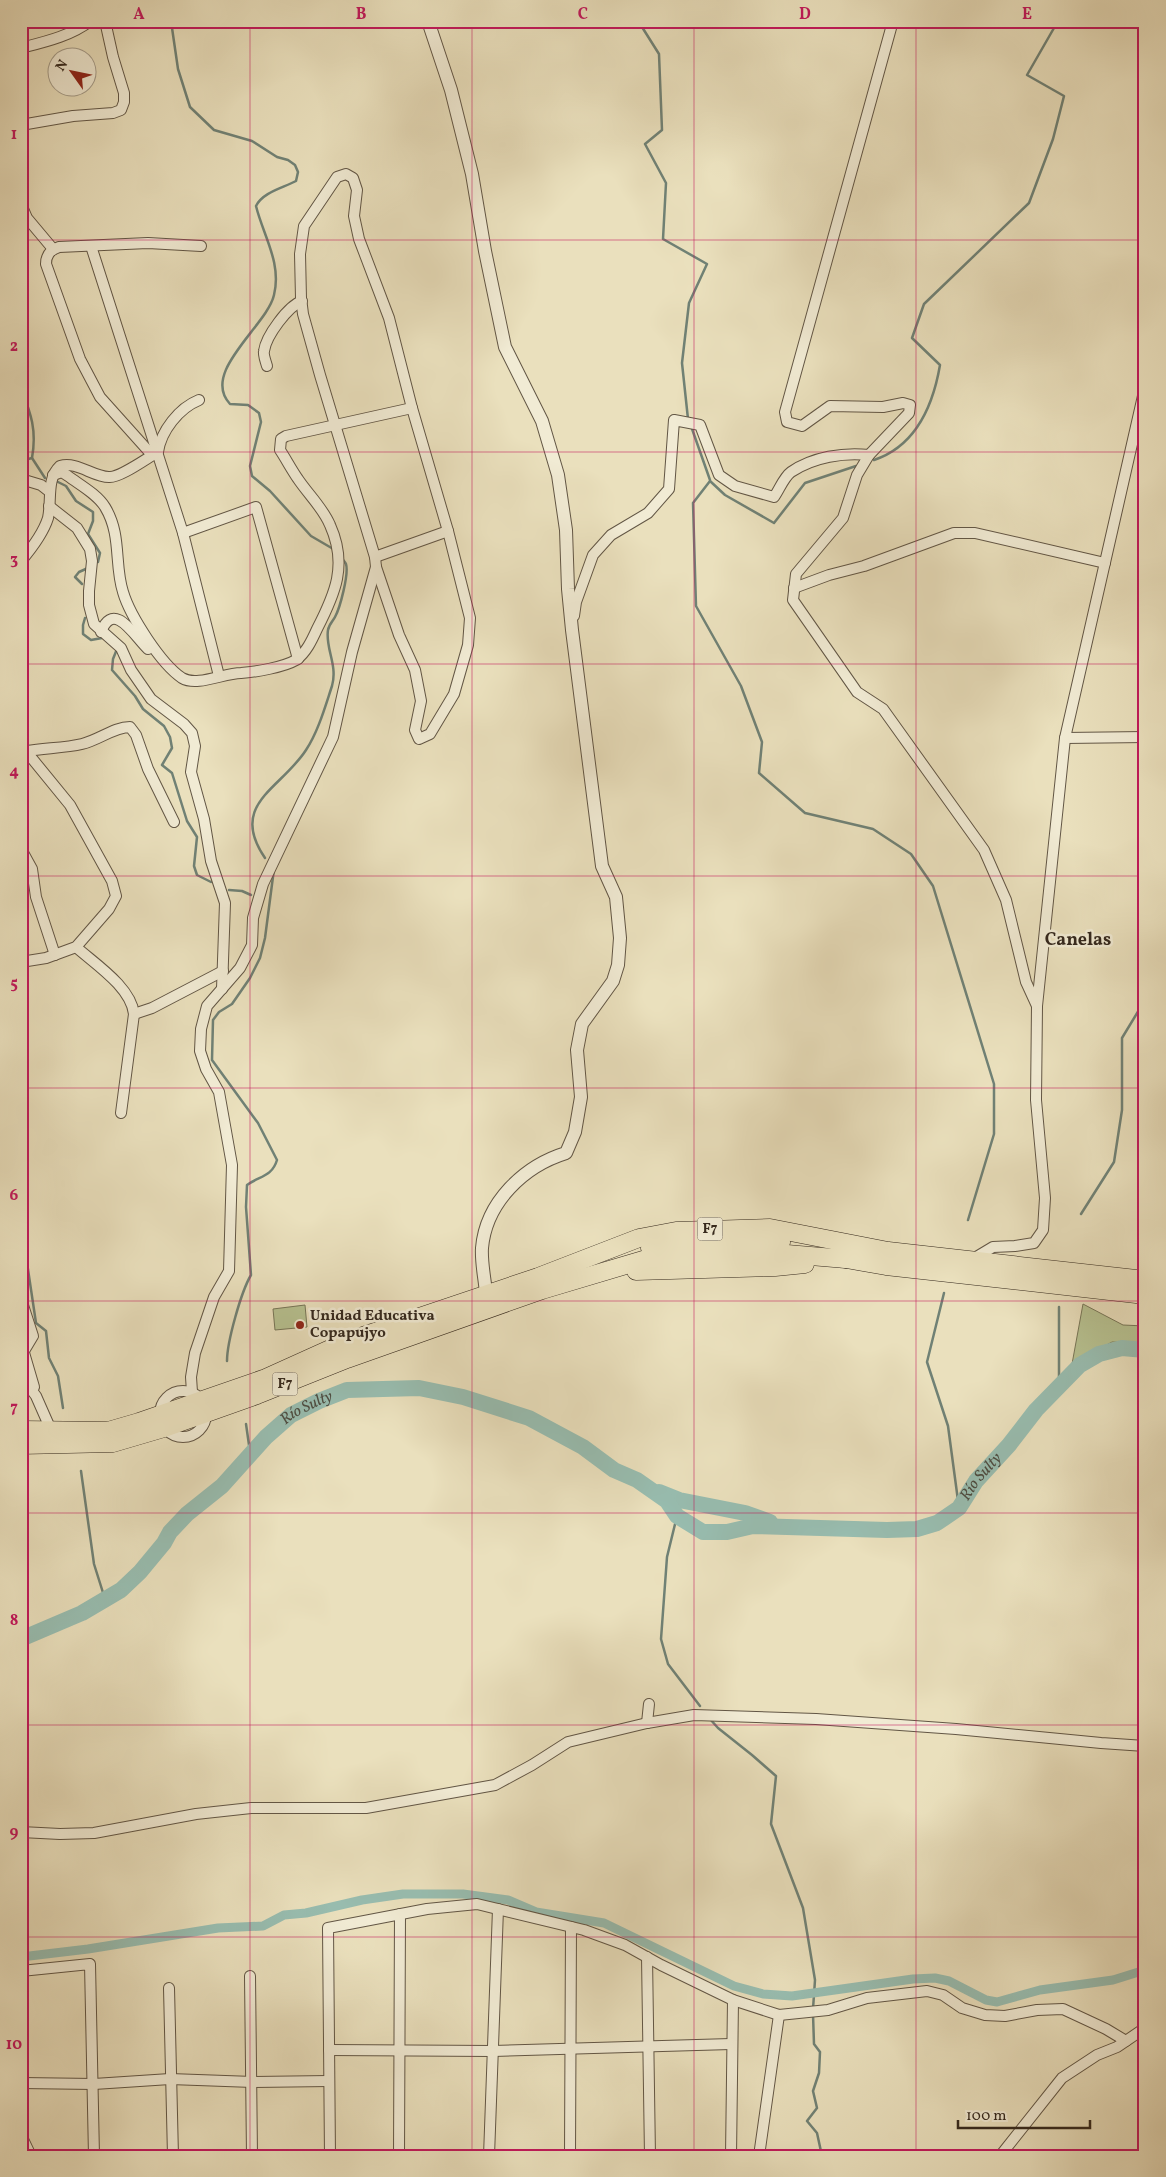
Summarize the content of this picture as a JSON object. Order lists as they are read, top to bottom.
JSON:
{
  "streets": {
    "highway": ["F7"]
  },
  "districts": ["Canelas"],
  "water": ["Río Sulty"],
  "places": ["Unidad Educativa Copapujyo"],
  "scale_bar": "100 m",
  "north": "top left",
  "grid": {
    "columns": [
      "A",
      "B",
      "C",
      "D",
      "E"
    ],
    "rows": [
      "1",
      "2",
      "3",
      "4",
      "5",
      "6",
      "7",
      "8",
      "9",
      "10"
    ]
  }
}
